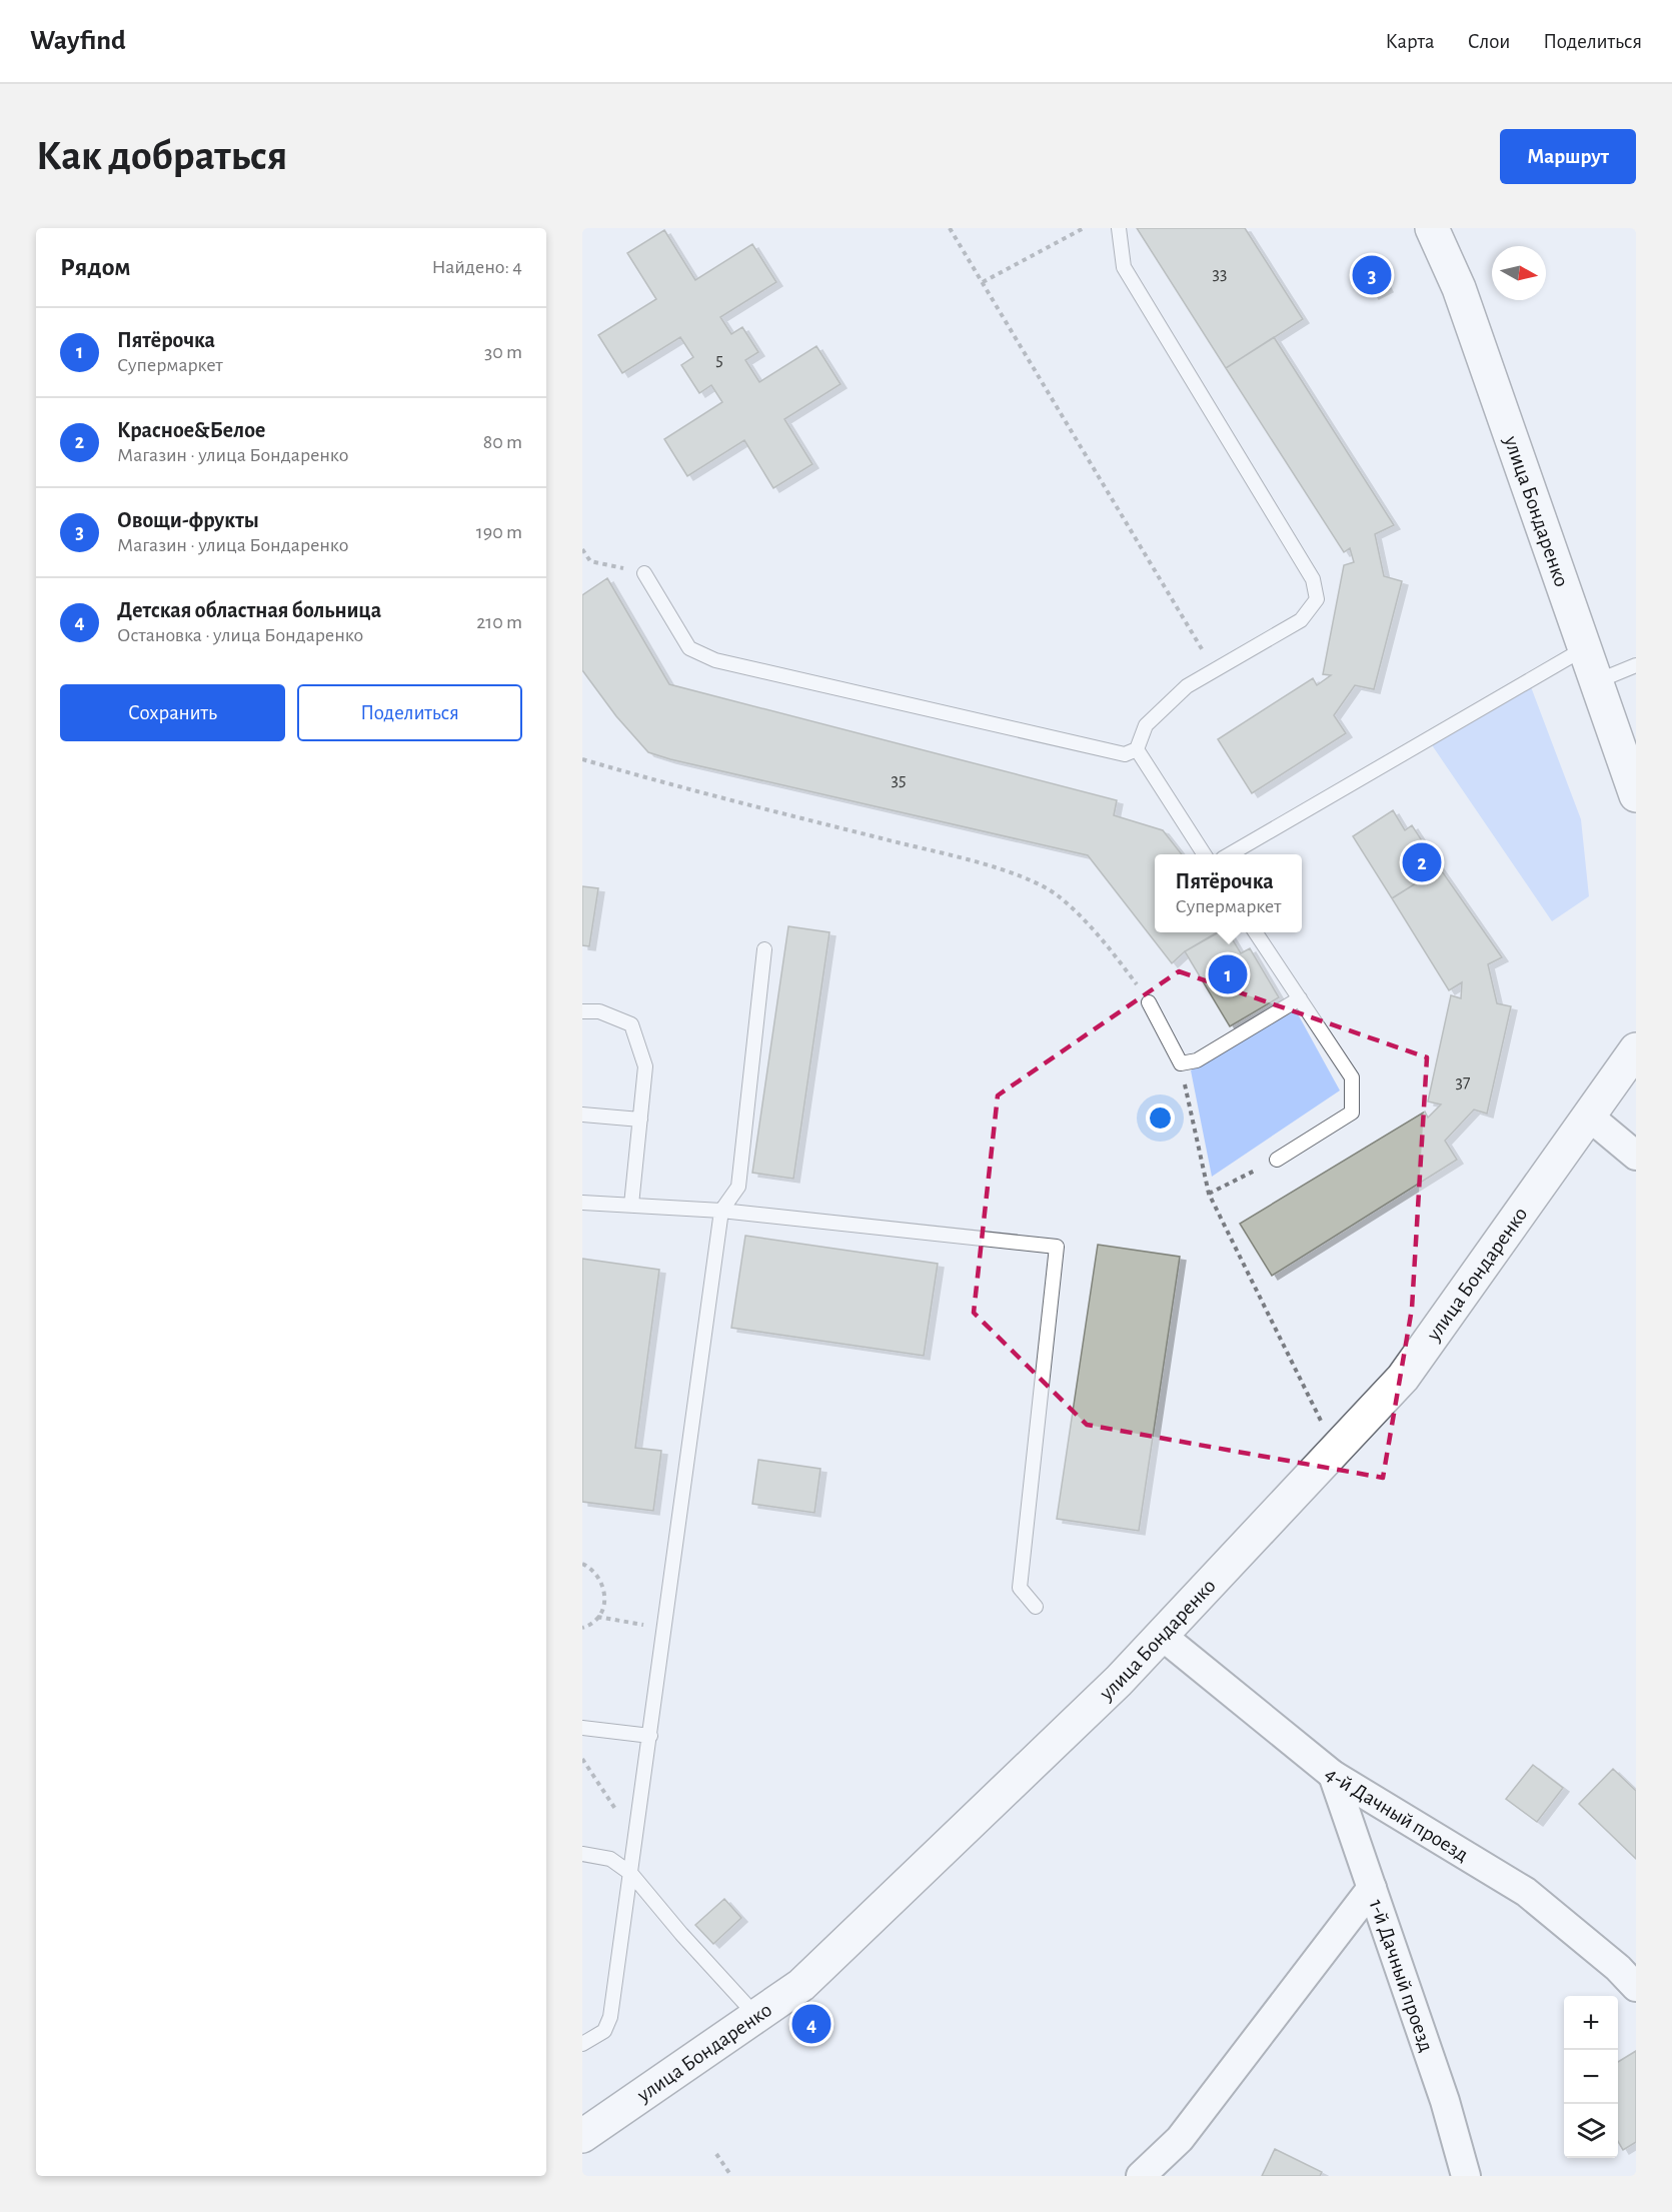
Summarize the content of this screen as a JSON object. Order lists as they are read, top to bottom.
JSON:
{
  "streets": {
    "street": ["улица Бондаренко", "4-й Дачный проезд", "1-й Дачный проезд"]
  },
  "crossings": [
    ["улица Бондаренко", "4-й Дачный проезд"],
    ["4-й Дачный проезд", "1-й Дачный проезд"]
  ],
  "house_numbers": [
    "33",
    "5",
    "35",
    "37"
  ],
  "north": "right",
  "page": {
    "header": "Wayfind",
    "nav": ["Карта", "Слои", "Поделиться"],
    "buttons": [
      "Маршрут",
      ["Сохранить", "Поделиться"]
    ],
    "title": "Как добраться",
    "heading": ["Рядом", "Найдено: 4"],
    "pins": [
      "3",
      "2",
      "1",
      "4"
    ],
    "list": [
      {
        "mark": "1",
        "name": "Пятёрочка",
        "note": "Супермаркет",
        "value": "30 m"
      },
      {
        "mark": "2",
        "name": "Красное&Белое",
        "note": "Магазин · улица Бондаренко",
        "value": "80 m"
      },
      {
        "mark": "3",
        "name": "Овощи-фрукты",
        "note": "Магазин · улица Бондаренко",
        "value": "190 m"
      },
      {
        "mark": "4",
        "name": "Детская областная больница",
        "note": "Остановка · улица Бондаренко",
        "value": "210 m"
      }
    ],
    "popup": ["Пятёрочка", "Супермаркет"],
    "map_buttons": ["+", "−"]
  }
}
